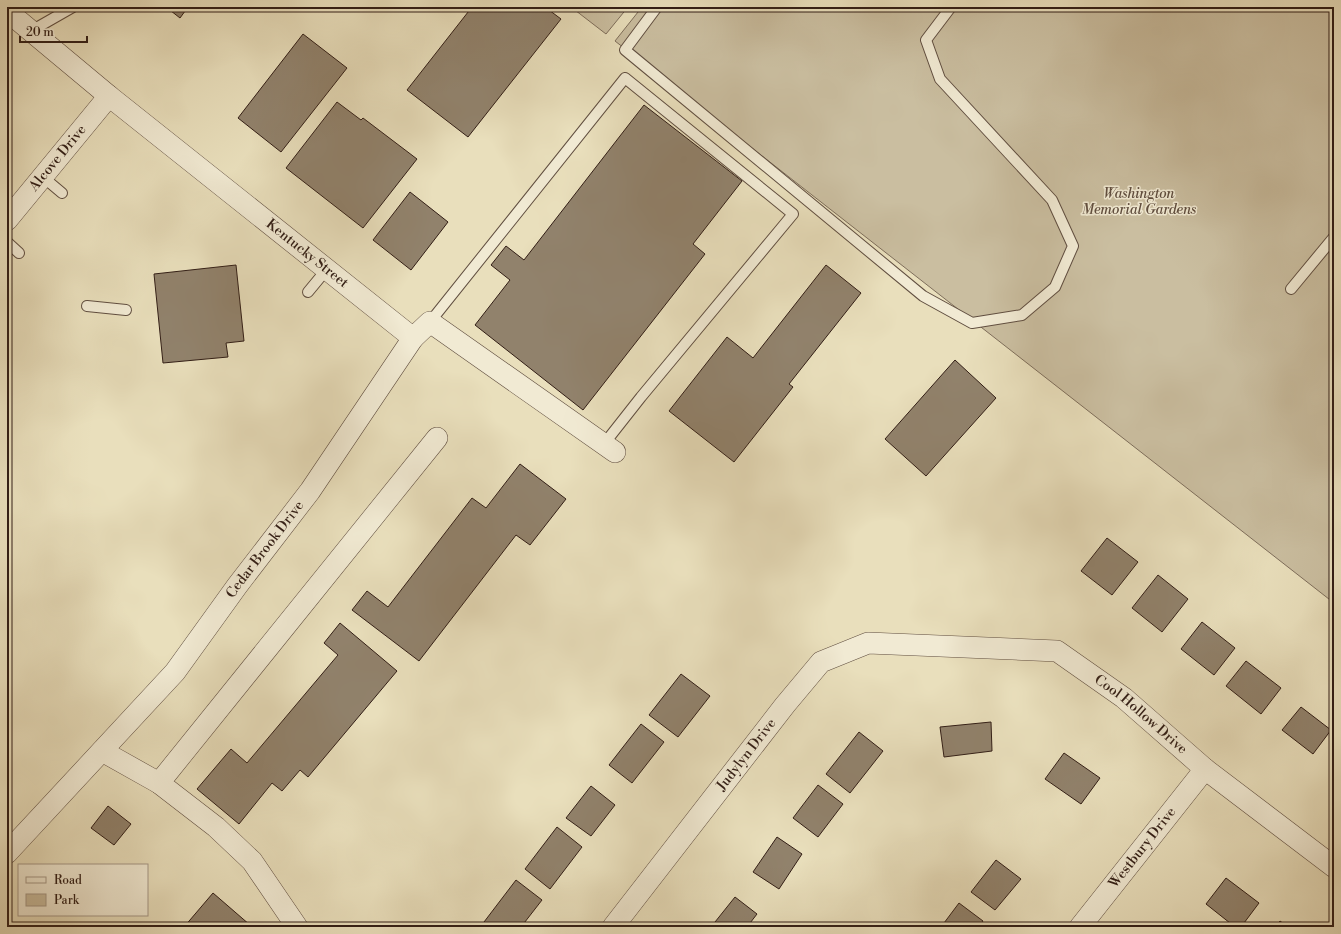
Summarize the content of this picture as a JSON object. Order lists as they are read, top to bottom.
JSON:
{
  "streets": {
    "street": [
      "Alcove Drive",
      "Kentucky Street",
      "Cedar Brook Drive",
      "Cool Hollow Drive",
      "Judylyn Drive",
      "Westbury Drive"
    ]
  },
  "crossings": [
    ["Alcove Drive", "Kentucky Street"],
    ["Kentucky Street", "Cedar Brook Drive"],
    ["Cool Hollow Drive", "Judylyn Drive"],
    ["Cool Hollow Drive", "Westbury Drive"]
  ],
  "parks": ["Washington Memorial Gardens"],
  "legend": ["Road", "Park"],
  "scale_bar": "20 m"
}
